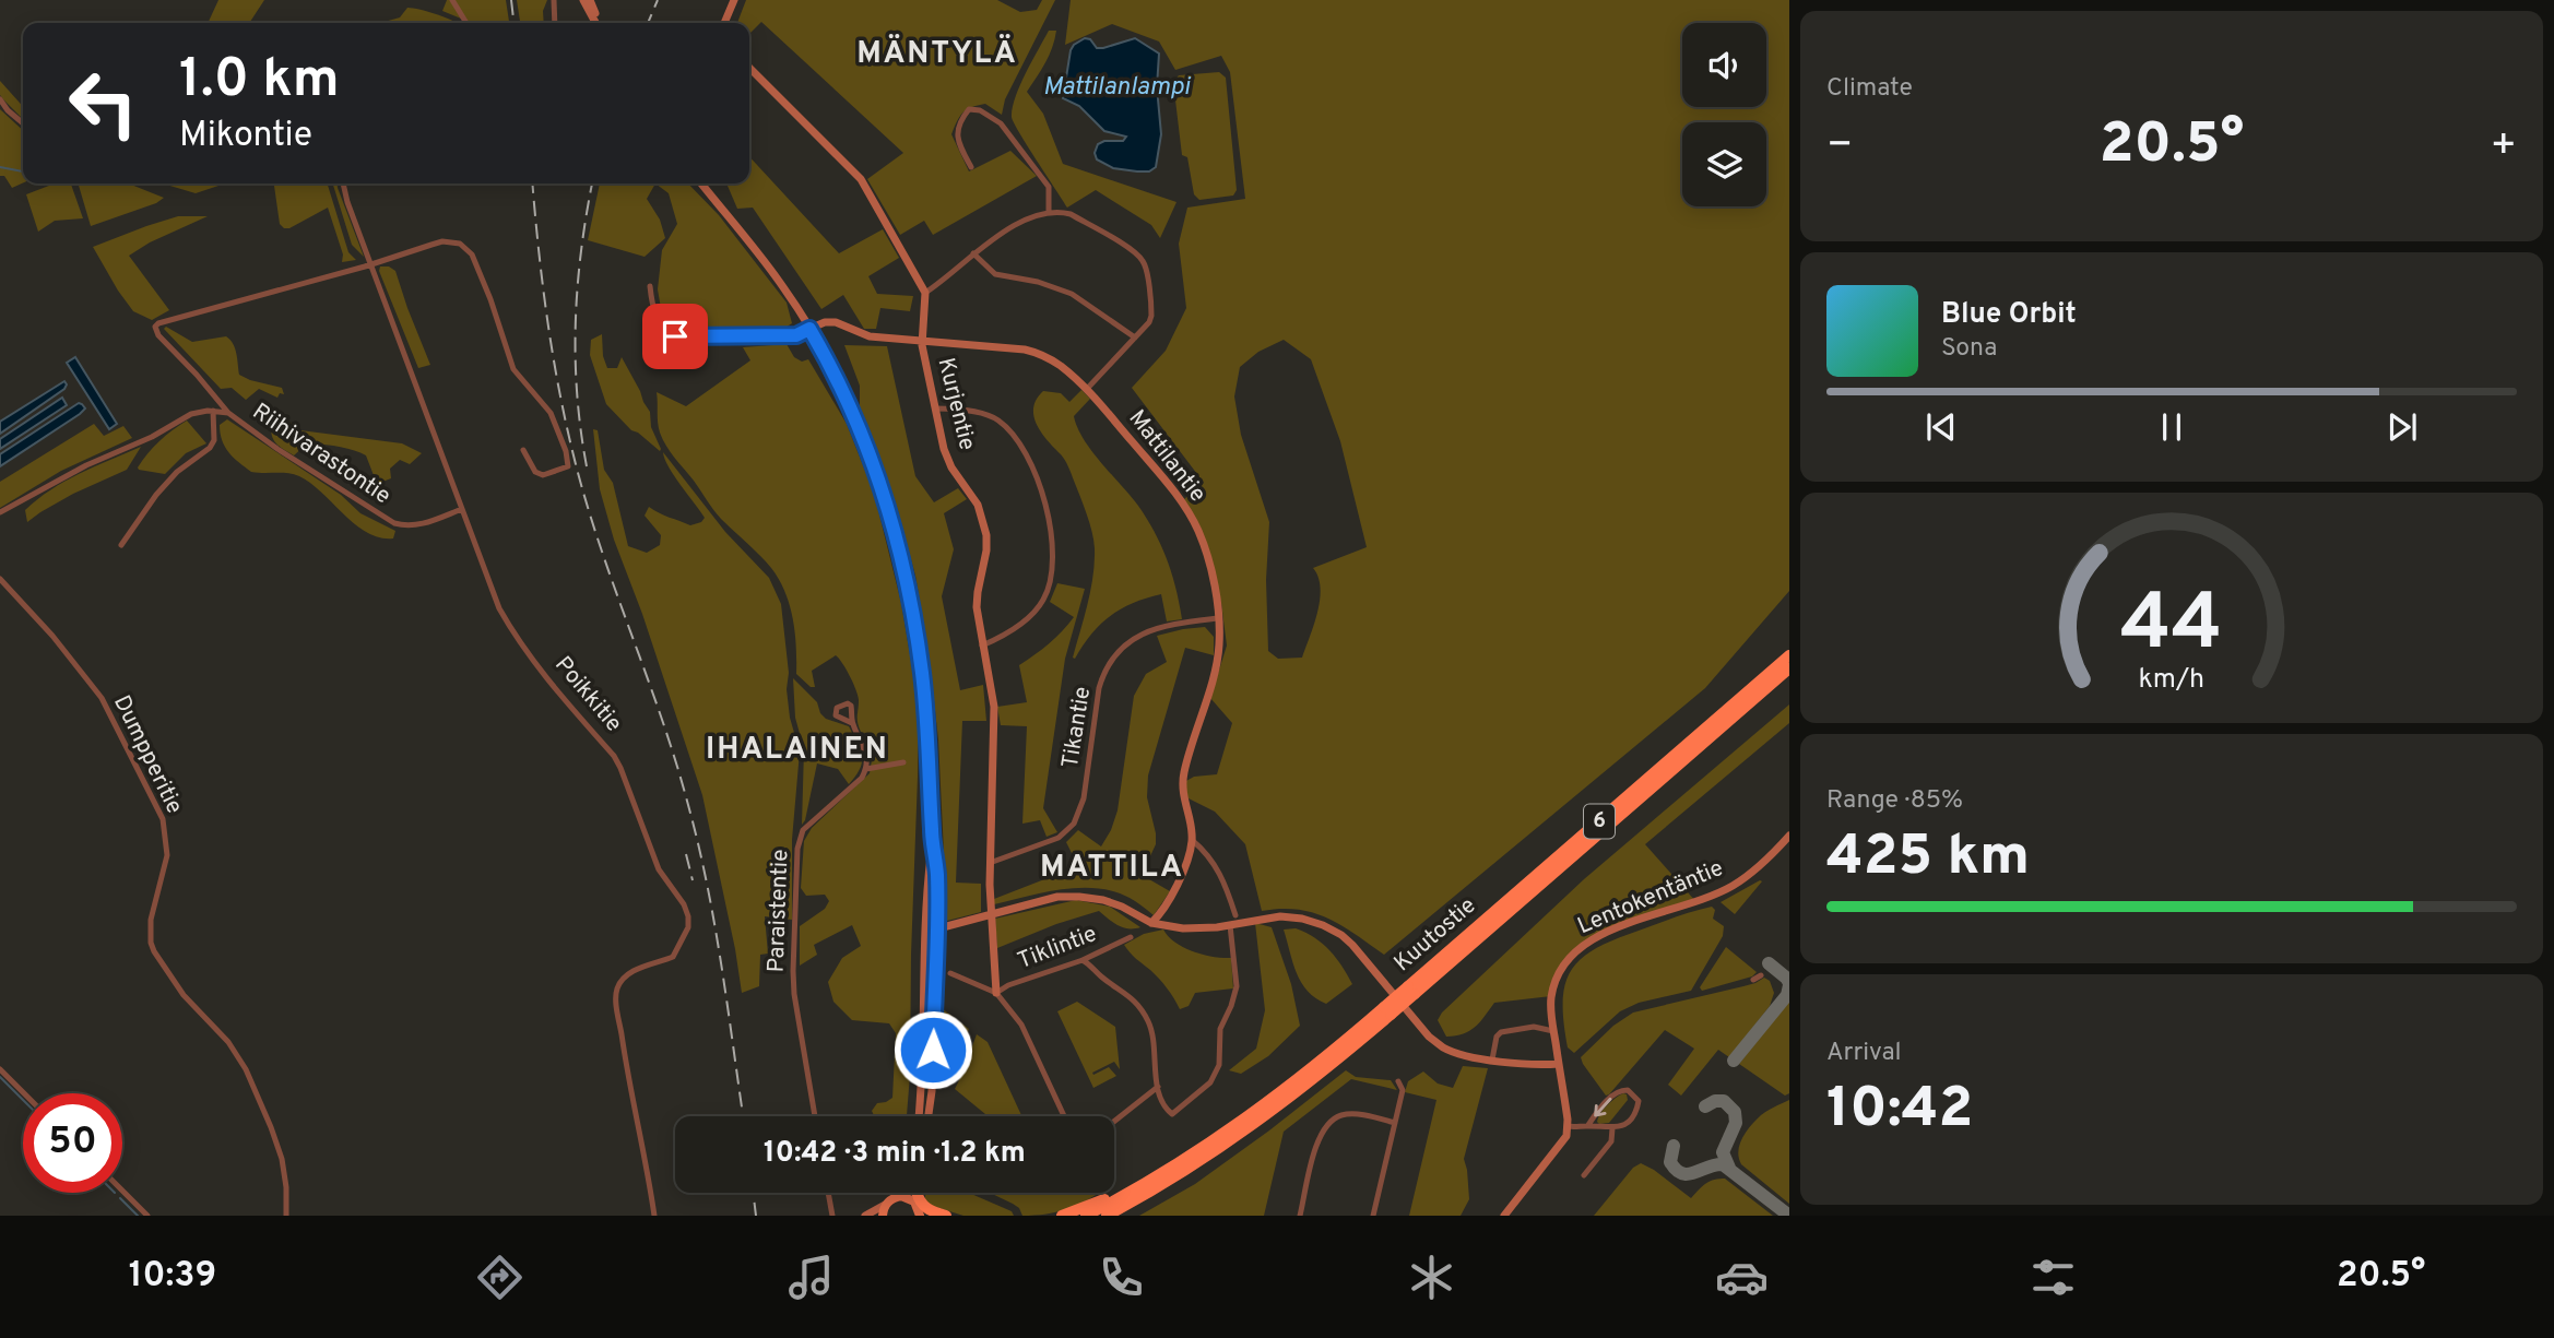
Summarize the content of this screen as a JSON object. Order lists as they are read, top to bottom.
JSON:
{
  "streets": {
    "highway": ["6", "Kuutostie"],
    "street": [
      "Kurjentie",
      "Riihivarastontie",
      "Mattilantie",
      "Poikkitie",
      "Tikantie",
      "Dumpperitie",
      "Lentokentäntie",
      "Paraistentie",
      "Tiklintie"
    ]
  },
  "crossings": [
    ["Kurjentie", "Mattilantie"],
    ["Kurjentie", "Tikantie"],
    ["Kurjentie", "Tiklintie"],
    ["Riihivarastontie", "Poikkitie"],
    ["Mattilantie", "Tikantie"]
  ],
  "districts": ["MÄNTYLÄ", "IHALAINEN", "MATTILA"],
  "water": ["Mattilanlampi"],
  "page": {
    "tile": [
      "Climate",
      ["Range · 85%", "425 km"],
      ["Arrival", "10:42"]
    ],
    "turn": ["1.0 km", "Mikontie"],
    "heat": ["−", "20.5°", "+"],
    "song": ["Blue Orbit", "Sona"],
    "limit": "50",
    "trip": "10:42 · 3 min · 1.2 km",
    "tabs": ["10:39", "20.5°"],
    "gauge": ["44", "km/h"]
  }
}
